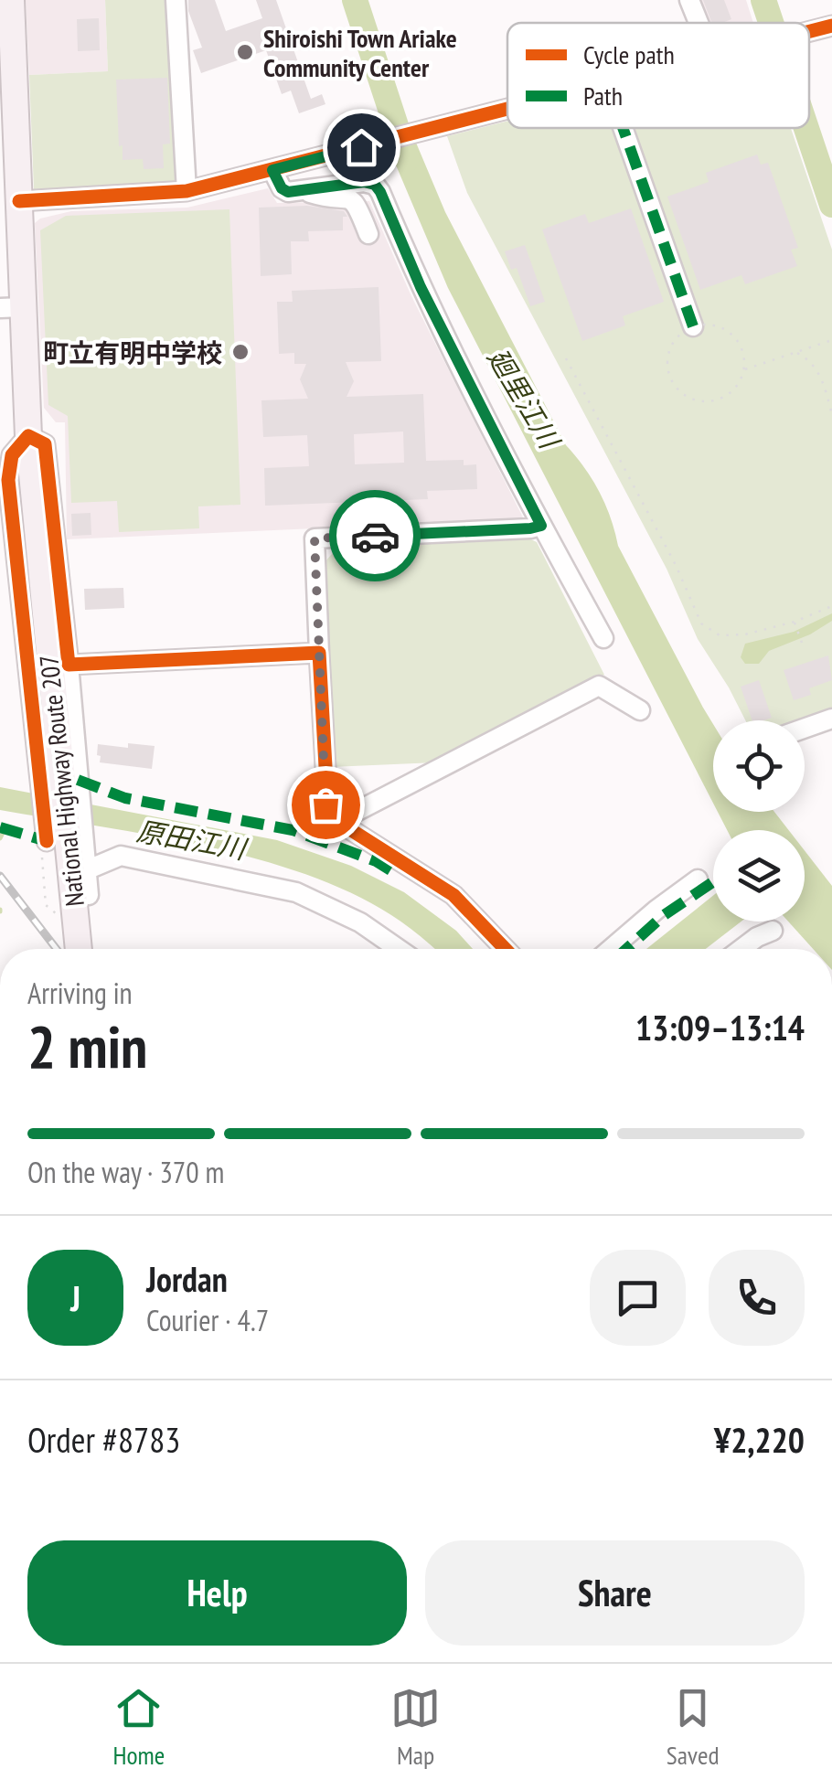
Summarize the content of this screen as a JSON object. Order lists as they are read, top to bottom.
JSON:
{
  "streets": {
    "highway": ["National Highway Route 207"]
  },
  "water": ["廻里江川", "原田江川"],
  "places": ["Shiroishi Town Ariake Community Center", "町立有明中学校"],
  "legend": ["Cycle path", "Path"],
  "page": {
    "heading": ["2 min", "Arriving in", "13:09–13:14"],
    "panel": [
      "Jordan",
      "Courier · 4.7",
      "Order #8783",
      "¥2,220"
    ],
    "bar": "On the way · 370 m",
    "round": "J",
    "buttons": ["Help", "Share"],
    "tabs": ["Home", "Map", "Saved"]
  }
}
